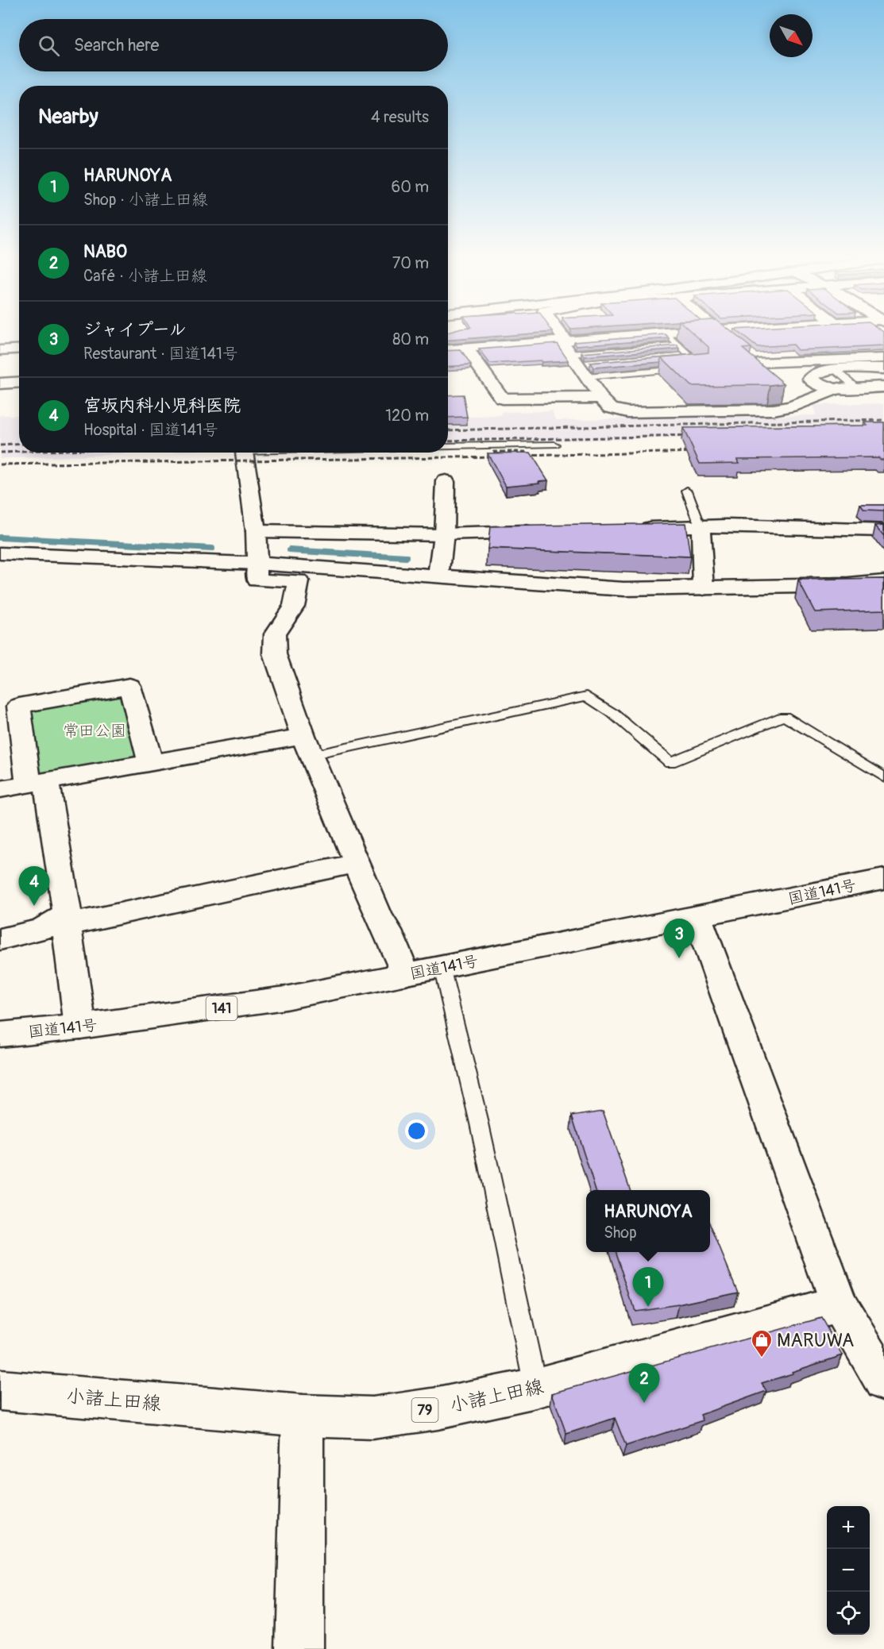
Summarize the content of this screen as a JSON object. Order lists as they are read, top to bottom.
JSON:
{
  "streets": {
    "main road": [
      "国道141号",
      "141",
      "小諸上田線",
      "79"
    ]
  },
  "parks": ["常田公園"],
  "places": {
    "shop": ["MARUWA"]
  },
  "north": "bottom right",
  "page": {
    "search": "Search here",
    "heading": ["Nearby", "4 results"],
    "list": [
      {
        "mark": "1",
        "name": "HARUNOYA",
        "note": "Shop · 小諸上田線",
        "value": "60 m"
      },
      {
        "mark": "2",
        "name": "NABO",
        "note": "Café · 小諸上田線",
        "value": "70 m"
      },
      {
        "mark": "3",
        "name": "ジャイプール",
        "note": "Restaurant · 国道141号",
        "value": "80 m"
      },
      {
        "mark": "4",
        "name": "宮坂内科小児科医院",
        "note": "Hospital · 国道141号",
        "value": "120 m"
      }
    ],
    "pins": [
      "4",
      "3",
      "1",
      "2"
    ],
    "popup": ["HARUNOYA", "Shop"],
    "map_buttons": ["+", "−"]
  }
}
